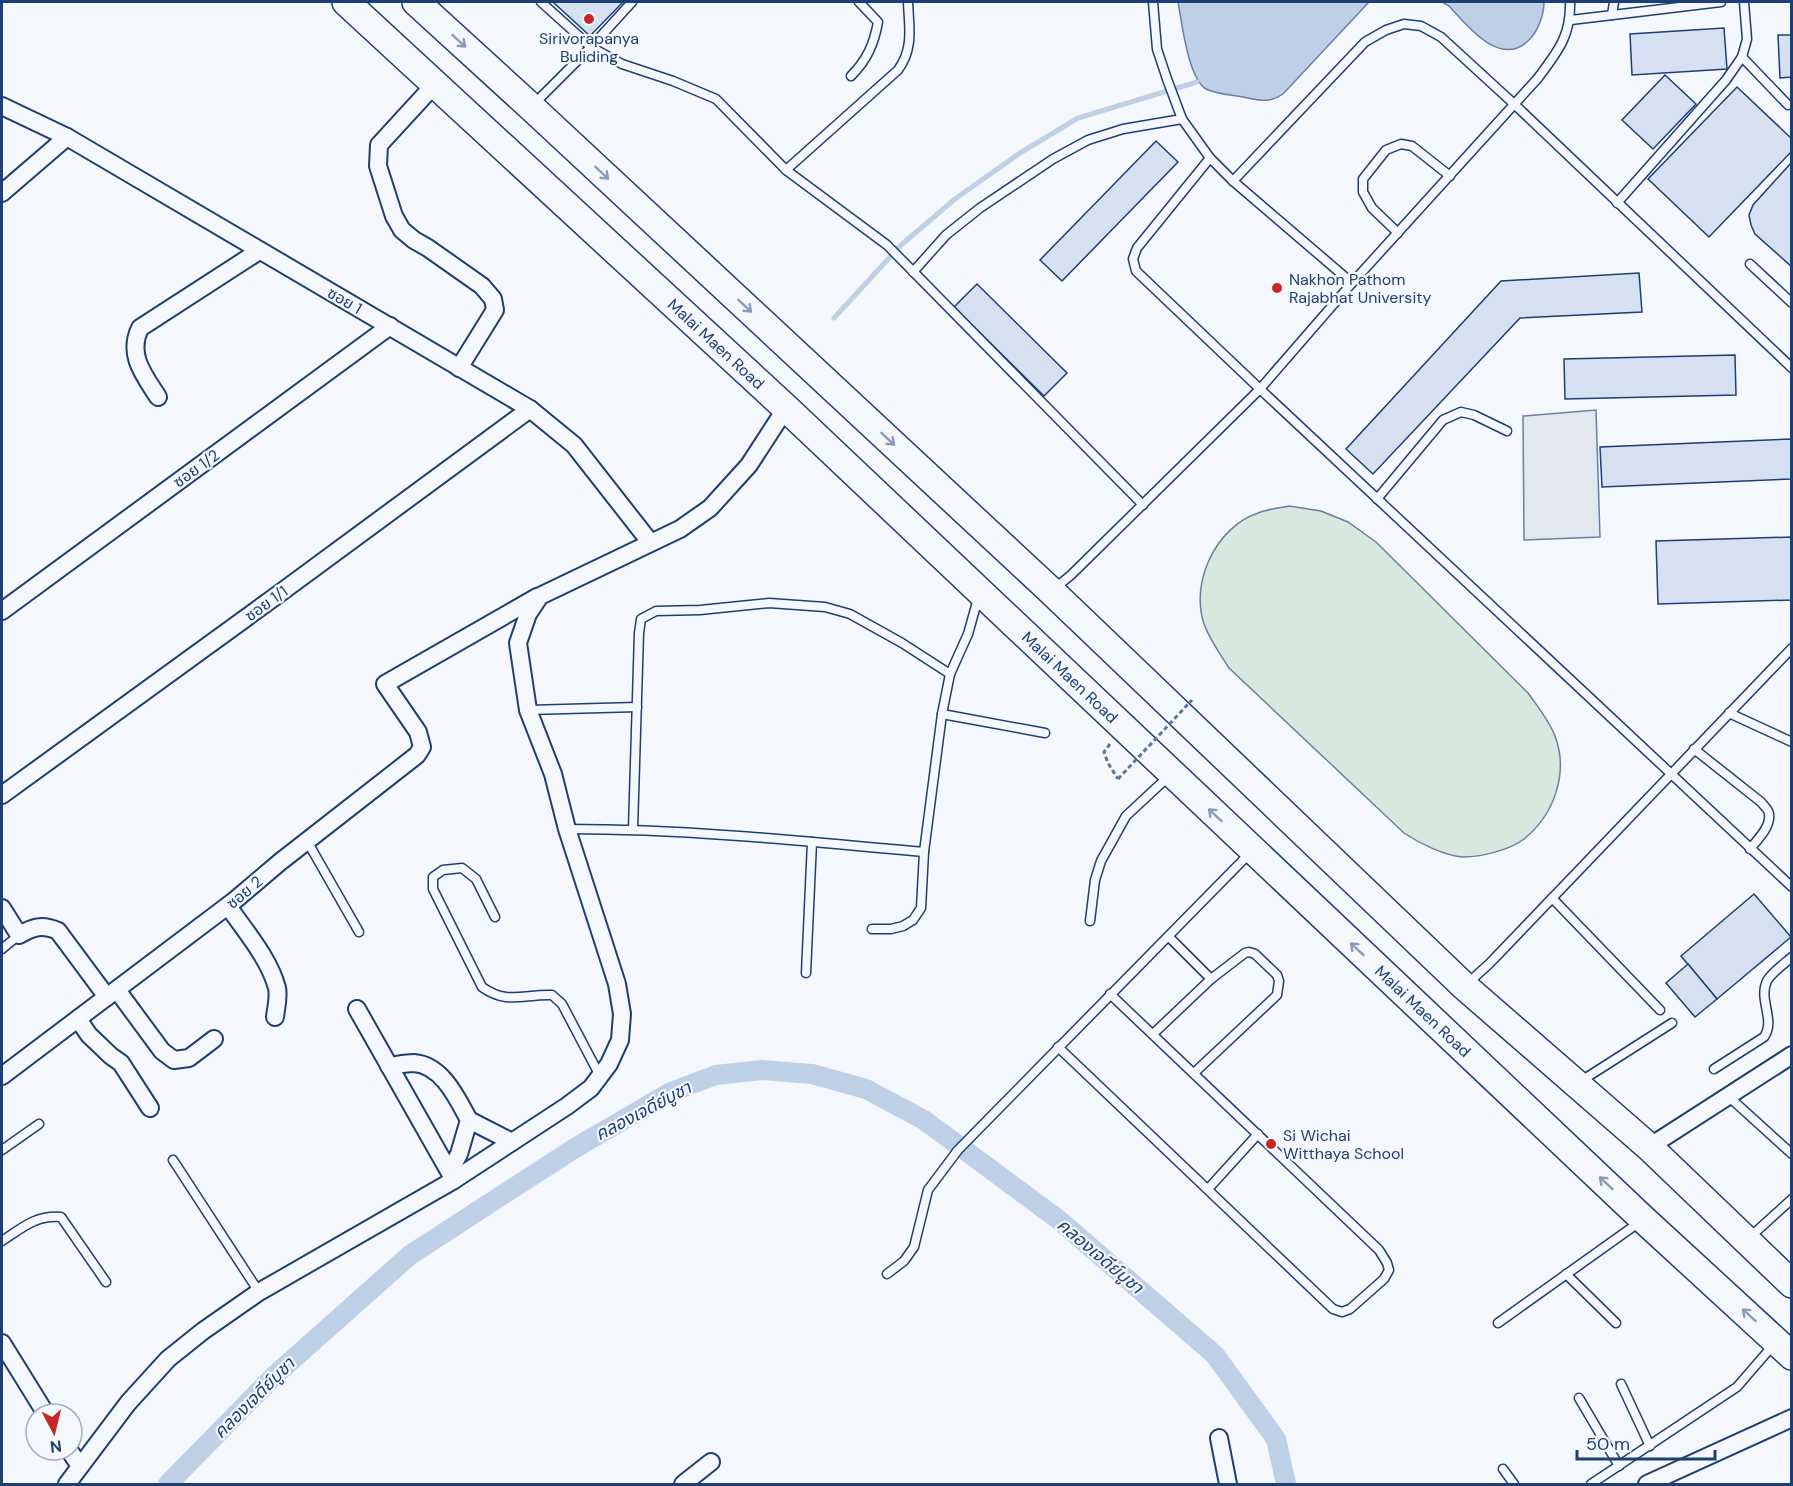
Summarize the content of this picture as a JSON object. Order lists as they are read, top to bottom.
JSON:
{
  "streets": {
    "highway": ["Malai Maen Road"],
    "street": [
      "ซอย 1",
      "ซอย 1/2",
      "ซอย 1/1",
      "ซอย 2"
    ]
  },
  "crossings": [
    ["ซอย 1", "ซอย 1/2"],
    ["ซอย 1", "ซอย 1/1"]
  ],
  "water": ["คลองเจดีย์บูชา"],
  "places": ["Sirivorapanya Buliding", "Nakhon Pathom Rajabhat University", "Si Wichai Witthaya School"],
  "scale_bar": "50 m",
  "north": "bottom"
}
